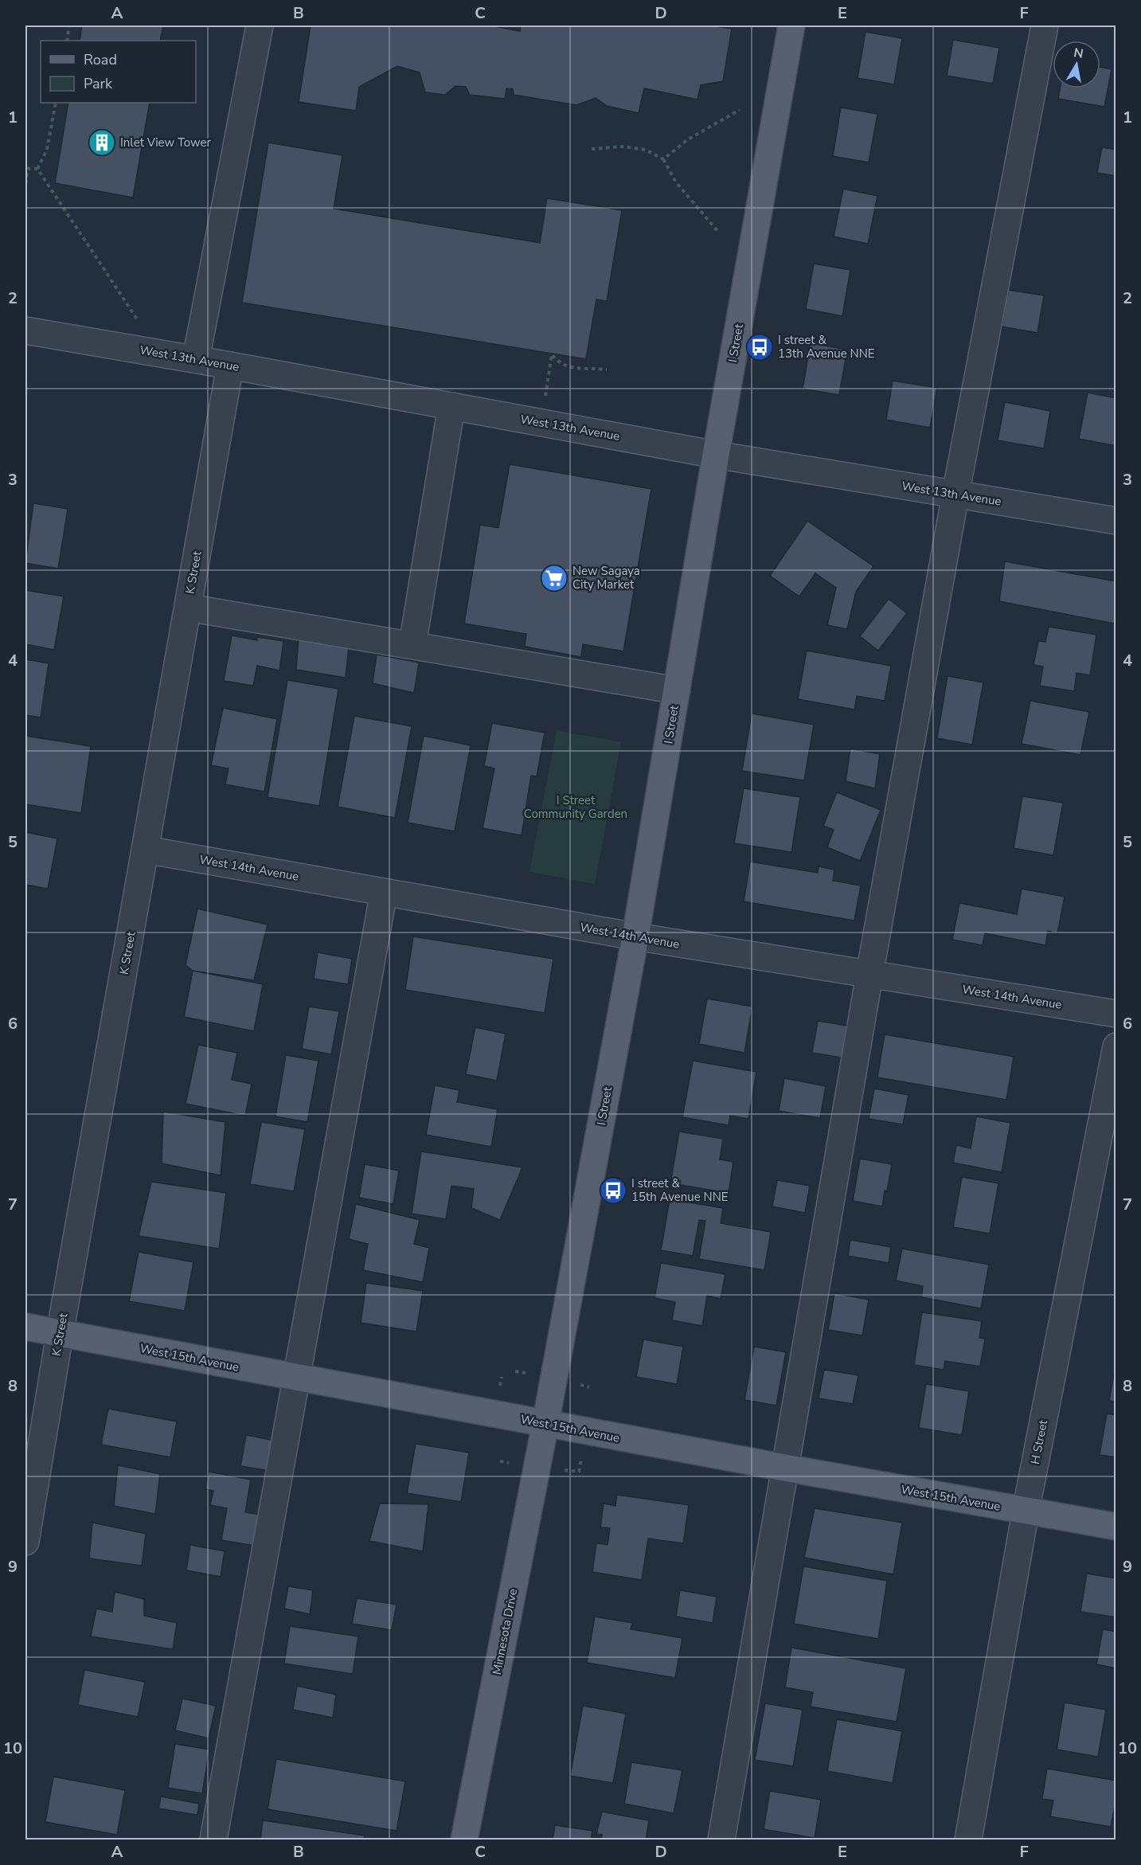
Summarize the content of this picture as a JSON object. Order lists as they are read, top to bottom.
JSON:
{
  "streets": {
    "main road": ["I Street", "West 15th Avenue", "Minnesota Drive"],
    "street": [
      "West 13th Avenue",
      "K Street",
      "West 14th Avenue",
      "H Street"
    ]
  },
  "crossings": [
    ["I Street", "West 13th Avenue"],
    ["I Street", "West 14th Avenue"],
    ["I Street", "West 15th Avenue"],
    ["I Street", "Minnesota Drive"],
    ["West 13th Avenue", "K Street"],
    ["K Street", "West 14th Avenue"],
    ["K Street", "West 15th Avenue"],
    ["West 15th Avenue", "H Street"],
    ["West 15th Avenue", "Minnesota Drive"]
  ],
  "parks": ["I Street Community Garden"],
  "places": {
    "building": ["Inlet View Tower"],
    "bus stop": ["I street & 13th Avenue NNE", "I street & 15th Avenue NNE"],
    "supermarket": ["New Sagaya City Market"]
  },
  "legend": ["Road", "Park"],
  "north": "top",
  "grid": {
    "columns": [
      "A",
      "B",
      "C",
      "D",
      "E",
      "F"
    ],
    "rows": [
      "1",
      "2",
      "3",
      "4",
      "5",
      "6",
      "7",
      "8",
      "9",
      "10"
    ]
  }
}
